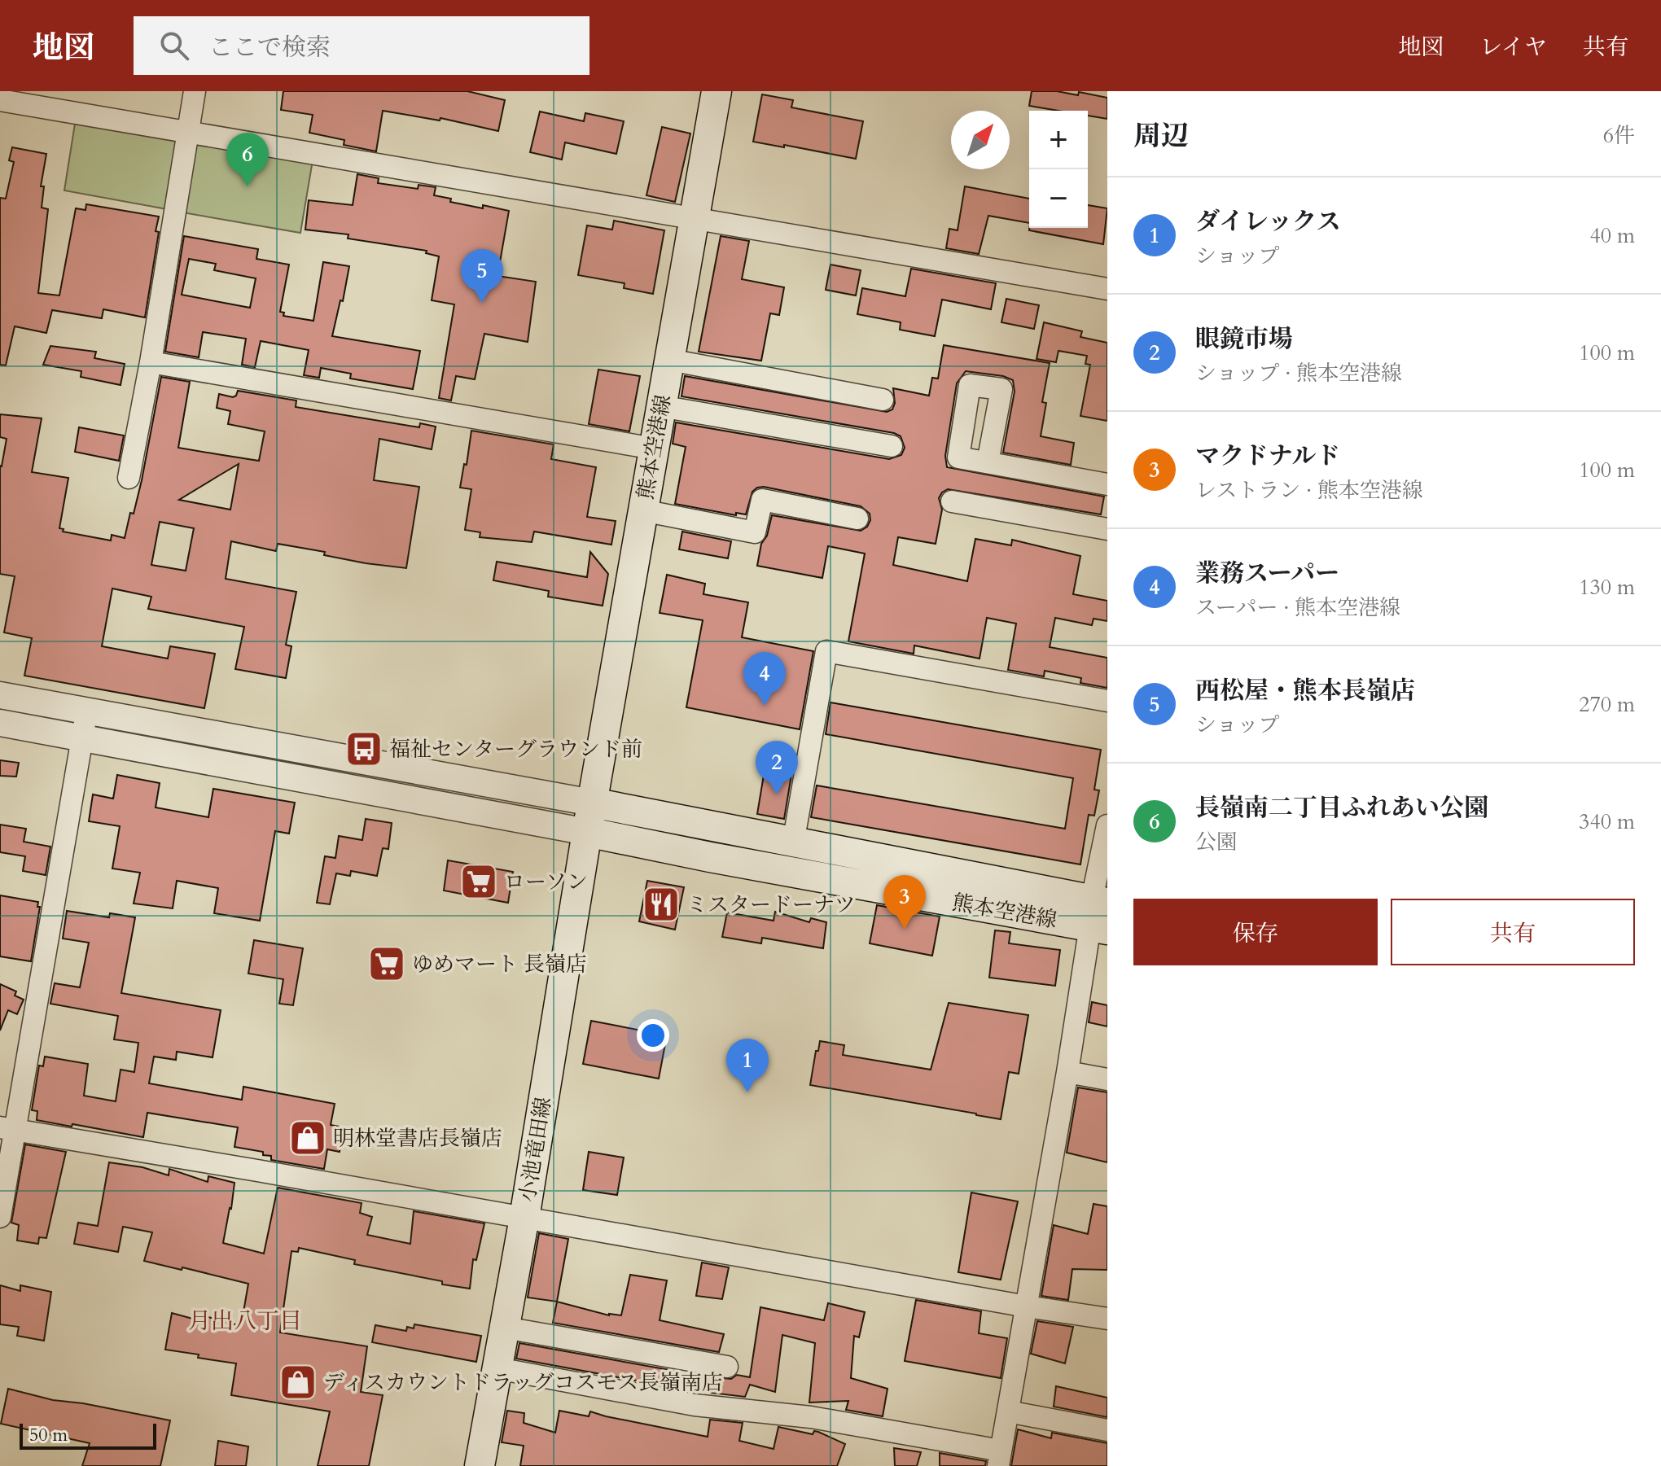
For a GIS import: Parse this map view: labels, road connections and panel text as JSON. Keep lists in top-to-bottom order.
{
  "streets": {
    "main road": ["熊本空港線", "小池竜田線"]
  },
  "crossings": [
    ["熊本空港線", "小池竜田線"]
  ],
  "districts": ["月出八丁目"],
  "places": {
    "bus stop": ["福祉センターグラウンド前"],
    "supermarket": ["ローソン", "ゆめマート 長嶺店"],
    "restaurant": ["ミスタードーナツ"],
    "shop": ["明林堂書店長嶺店", "ディスカウントドラッグコスモス長嶺南店"]
  },
  "scale_bar": "50 m",
  "north": "top right",
  "page": {
    "header": "地図",
    "search": "ここで検索",
    "nav": ["地図", "レイヤ", "共有"],
    "heading": ["周辺", "6件"],
    "map_buttons": ["+", "−"],
    "pins": [
      "6",
      "5",
      "4",
      "2",
      "3",
      "1"
    ],
    "list": [
      {
        "mark": "1",
        "name": "ダイレックス",
        "note": "ショップ",
        "value": "40 m"
      },
      {
        "mark": "2",
        "name": "眼鏡市場",
        "note": "ショップ · 熊本空港線",
        "value": "100 m"
      },
      {
        "mark": "3",
        "name": "マクドナルド",
        "note": "レストラン · 熊本空港線",
        "value": "100 m"
      },
      {
        "mark": "4",
        "name": "業務スーパー",
        "note": "スーパー · 熊本空港線",
        "value": "130 m"
      },
      {
        "mark": "5",
        "name": "西松屋・熊本長嶺店",
        "note": "ショップ",
        "value": "270 m"
      },
      {
        "mark": "6",
        "name": "長嶺南二丁目ふれあい公園",
        "note": "公園",
        "value": "340 m"
      }
    ],
    "buttons": ["保存", "共有"],
    "scale": "50 m"
  }
}
